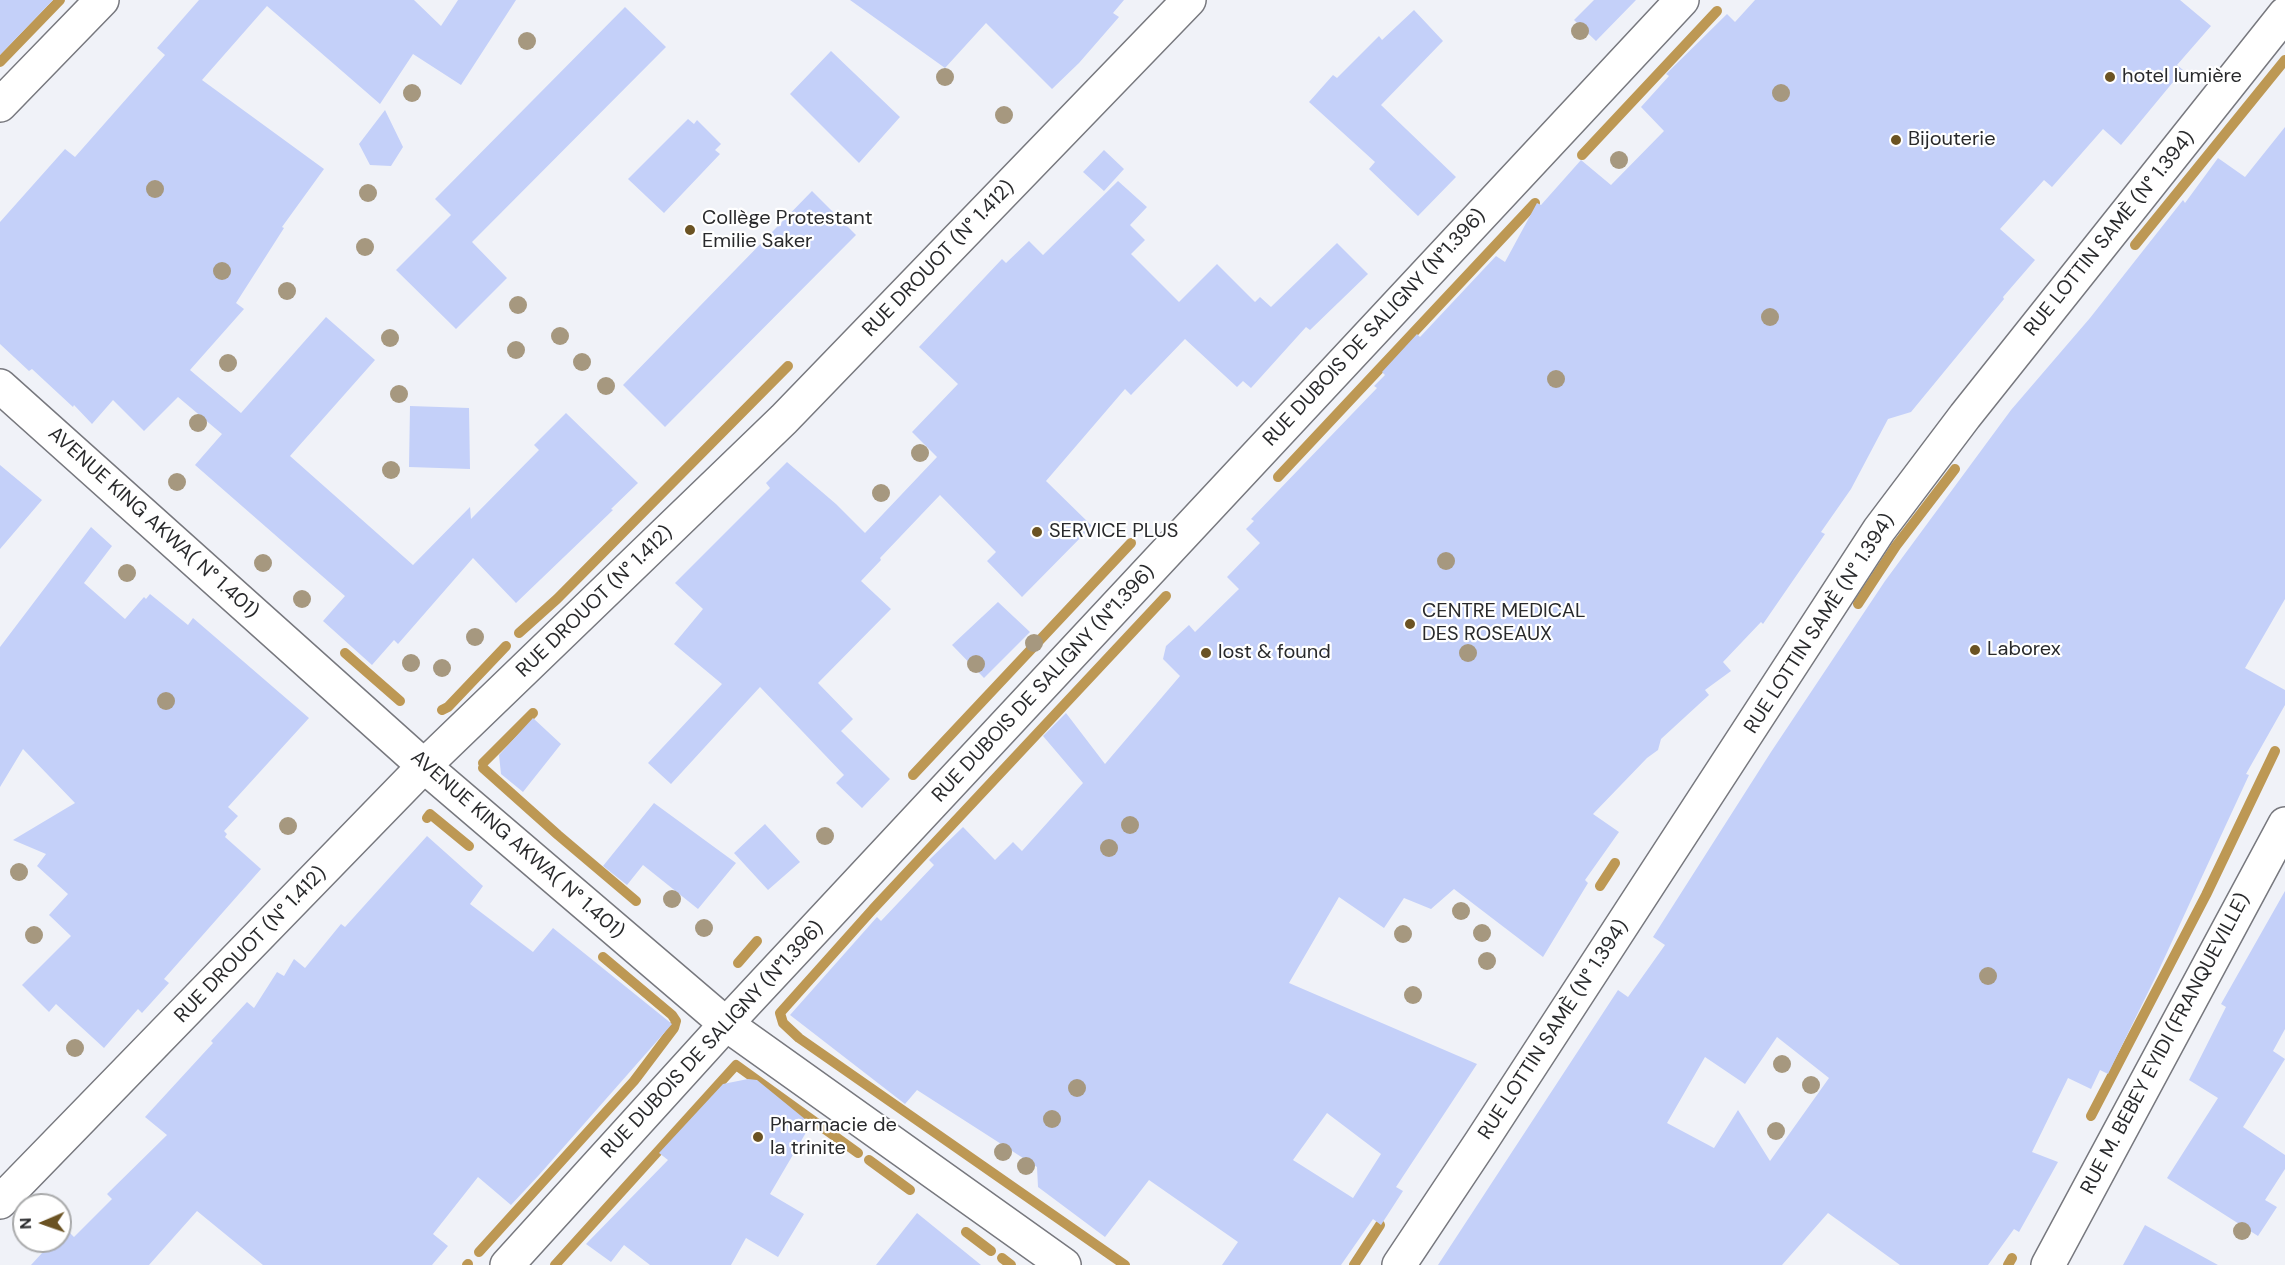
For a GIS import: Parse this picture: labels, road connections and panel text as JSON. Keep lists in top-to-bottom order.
{
  "streets": {
    "street": [
      "RUE LOTTIN SAMÈ (N° 1.394)",
      "RUE DROUOT (N° 1.412)",
      "RUE DUBOIS DE SALIGNY (N°1.396)",
      "AVENUE KING AKWA( N° 1.401)",
      "RUE M. BEBEY EYIDI (FRANQUEVILLE)"
    ]
  },
  "crossings": [
    ["RUE DROUOT (N° 1.412)", "AVENUE KING AKWA( N° 1.401)"],
    ["RUE DUBOIS DE SALIGNY (N°1.396)", "AVENUE KING AKWA( N° 1.401)"]
  ],
  "places": [
    "hotel lumière",
    "Bijouterie",
    "Collège Protestant Emilie Saker",
    "SERVICE PLUS",
    "CENTRE MEDICAL DES ROSEAUX",
    "Laborex",
    "lost & found",
    "Pharmacie de la trinite"
  ],
  "north": "left"
}
